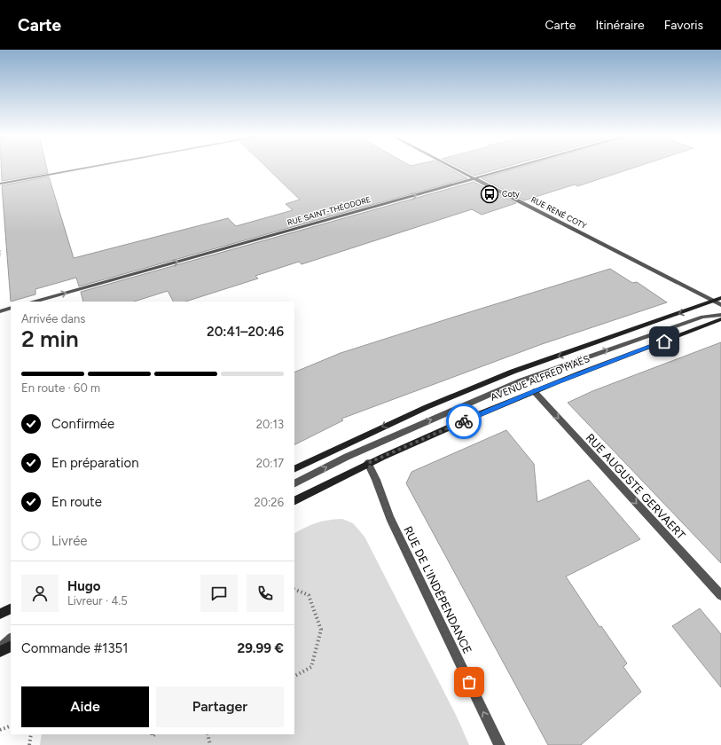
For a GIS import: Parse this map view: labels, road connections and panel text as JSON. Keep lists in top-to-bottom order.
{
  "streets": {
    "main road": ["AVENUE ALFRED MAËS"],
    "street": [
      "RUE SAINT-THÉODORE",
      "RUE RENÉ COTY",
      "RUE AUGUSTE GERVAERT",
      "RUE DE L'INDÉPENDANCE"
    ]
  },
  "crossings": [
    ["RUE SAINT-THÉODORE", "RUE RENÉ COTY"],
    ["RUE RENÉ COTY", "AVENUE ALFRED MAËS"],
    ["AVENUE ALFRED MAËS", "RUE AUGUSTE GERVAERT"],
    ["AVENUE ALFRED MAËS", "RUE DE L'INDÉPENDANCE"]
  ],
  "one_way": ["RUE SAINT-THÉODORE", "RUE AUGUSTE GERVAERT", "RUE DE L'INDÉPENDANCE"],
  "places": {
    "bus stop": ["Coty"]
  },
  "page": {
    "header": "Carte",
    "nav": ["Carte", "Itinéraire", "Favoris"],
    "heading": ["2 min", "Arrivée dans", "20:41–20:46"],
    "panel": [
      "Hugo",
      "Livreur · 4.5",
      "Commande #1351",
      "29.99 €"
    ],
    "bar": "En route · 60 m",
    "list": [
      ["Confirmée", "20:13"],
      ["En préparation", "20:17"],
      ["En route", "20:26"],
      "Livrée"
    ],
    "buttons": ["Aide", "Partager"]
  }
}
